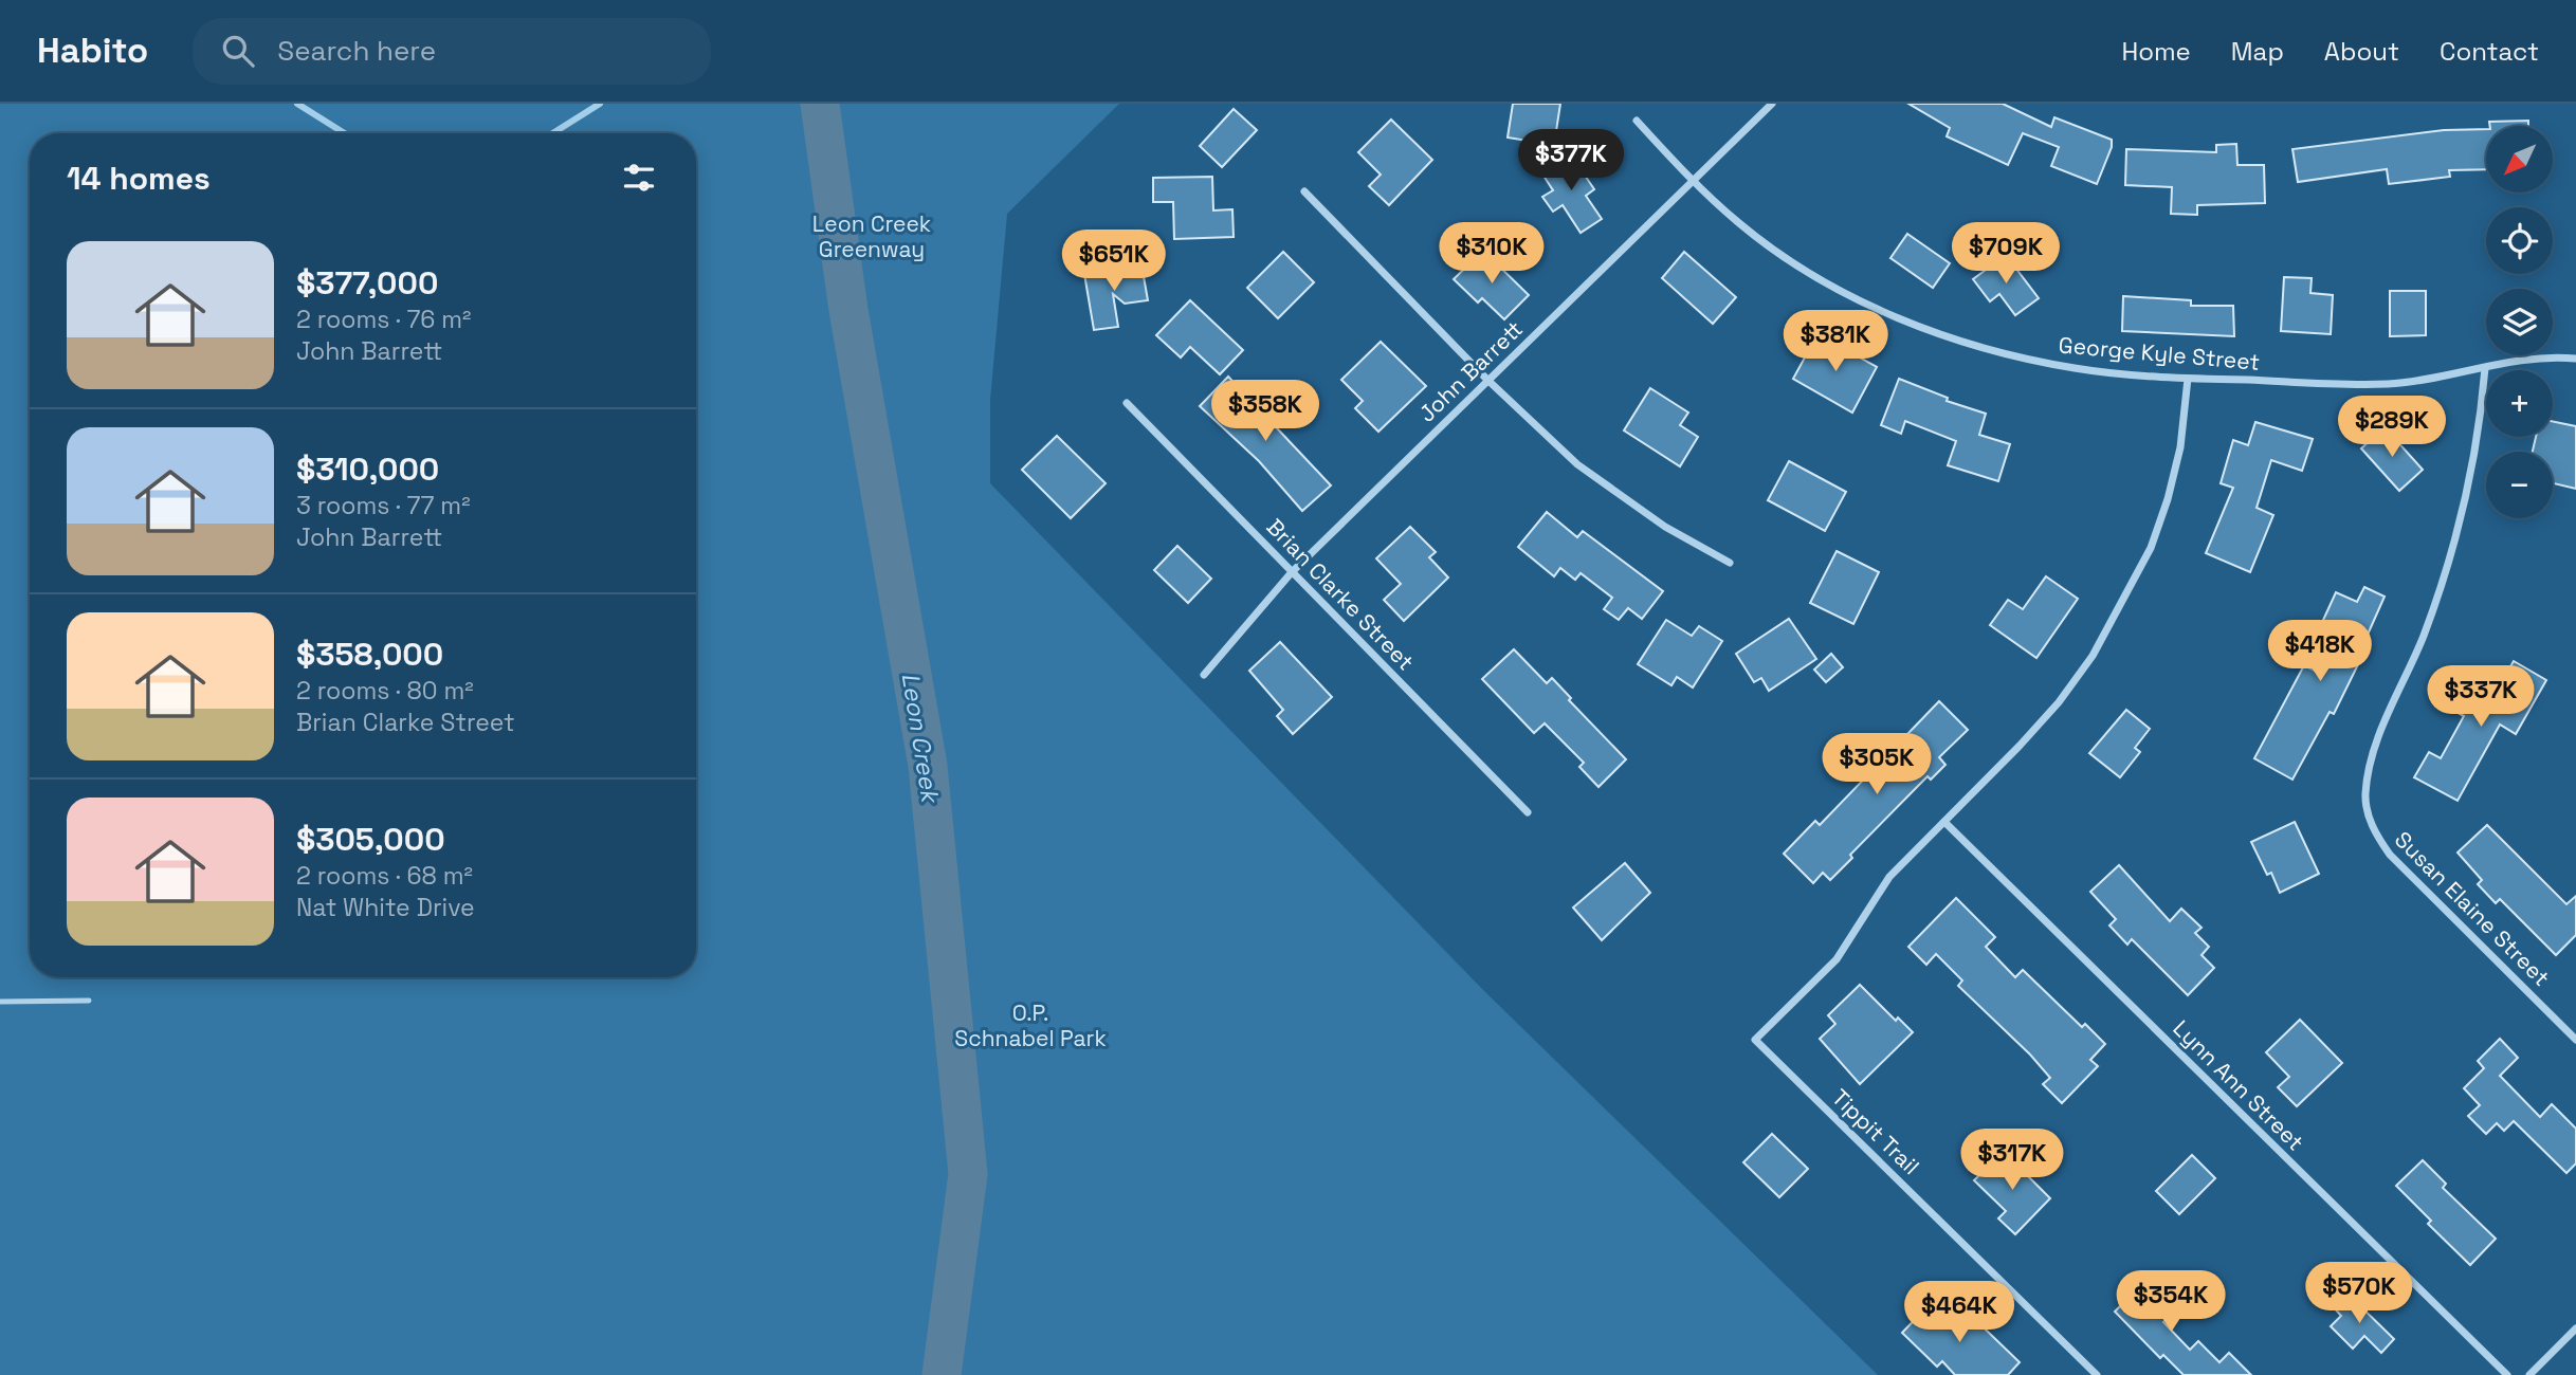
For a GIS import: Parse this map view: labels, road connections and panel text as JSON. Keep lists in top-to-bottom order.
{
  "streets": {
    "street": [
      "George Kyle Street",
      "John Barrett",
      "Brian Clarke Street",
      "Susan Elaine Street",
      "Lynn Ann Street",
      "Tippit Trail"
    ]
  },
  "crossings": [
    ["George Kyle Street", "John Barrett"],
    ["George Kyle Street", "Susan Elaine Street"],
    ["John Barrett", "Brian Clarke Street"],
    ["Lynn Ann Street", "Tippit Trail"]
  ],
  "water": ["Leon Creek"],
  "parks": ["Leon Creek Greenway", "O.P. Schnabel Park"],
  "north": "bottom left",
  "page": {
    "header": "Habito",
    "search": "Search here",
    "nav": [
      "Home",
      "Map",
      "About",
      "Contact"
    ],
    "map_buttons": ["+", "−"],
    "price": [
      "$377K",
      "$310K",
      "$709K",
      "$651K",
      "$381K",
      "$358K",
      "$289K",
      "$418K",
      "$337K",
      "$305K",
      "$317K",
      "$570K",
      "$354K",
      "$464K"
    ],
    "heading": "14 homes",
    "list": [
      {
        "name": "$377,000",
        "note": "2 rooms · 76 m² · John Barrett"
      },
      {
        "name": "$310,000",
        "note": "3 rooms · 77 m² · John Barrett"
      },
      {
        "name": "$358,000",
        "note": "2 rooms · 80 m² · Brian Clarke Street"
      },
      {
        "name": "$305,000",
        "note": "2 rooms · 68 m² · Nat White Drive"
      }
    ]
  }
}
